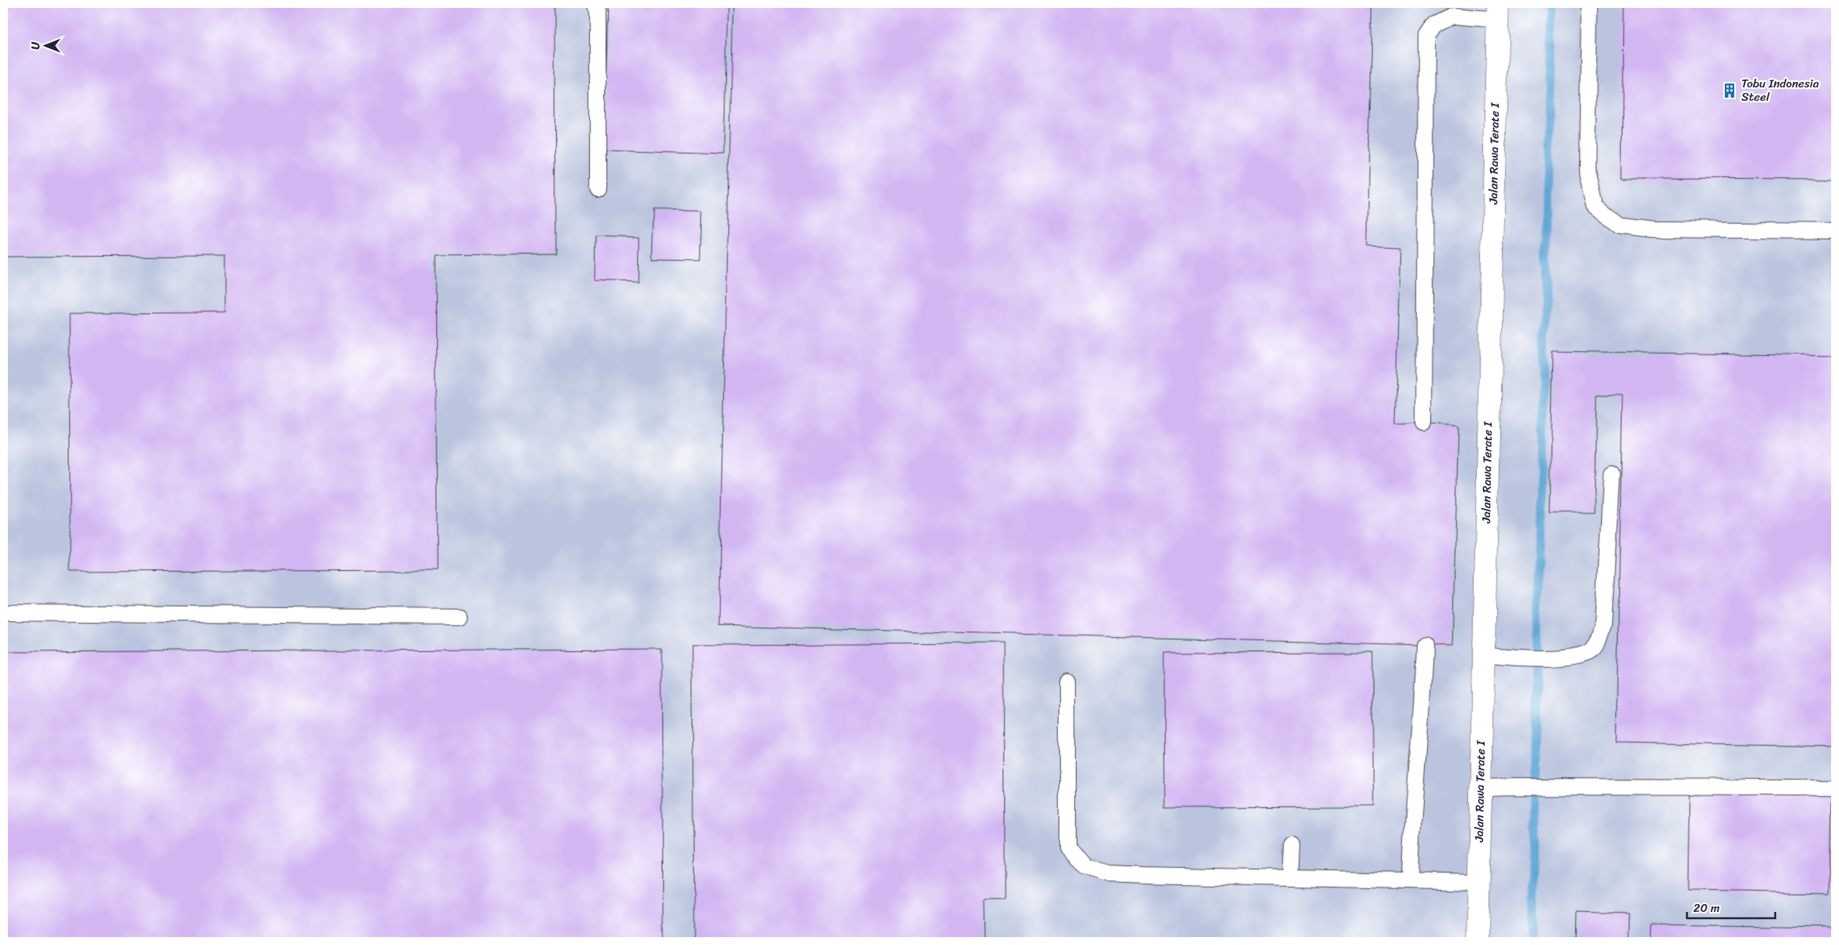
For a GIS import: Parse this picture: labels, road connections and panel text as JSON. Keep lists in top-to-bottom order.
{
  "streets": {
    "street": ["Jalan Rawa Terate I"]
  },
  "places": {
    "building": ["Tobu Indonesia Steel"]
  },
  "scale_bar": "20 m",
  "north": "left"
}
